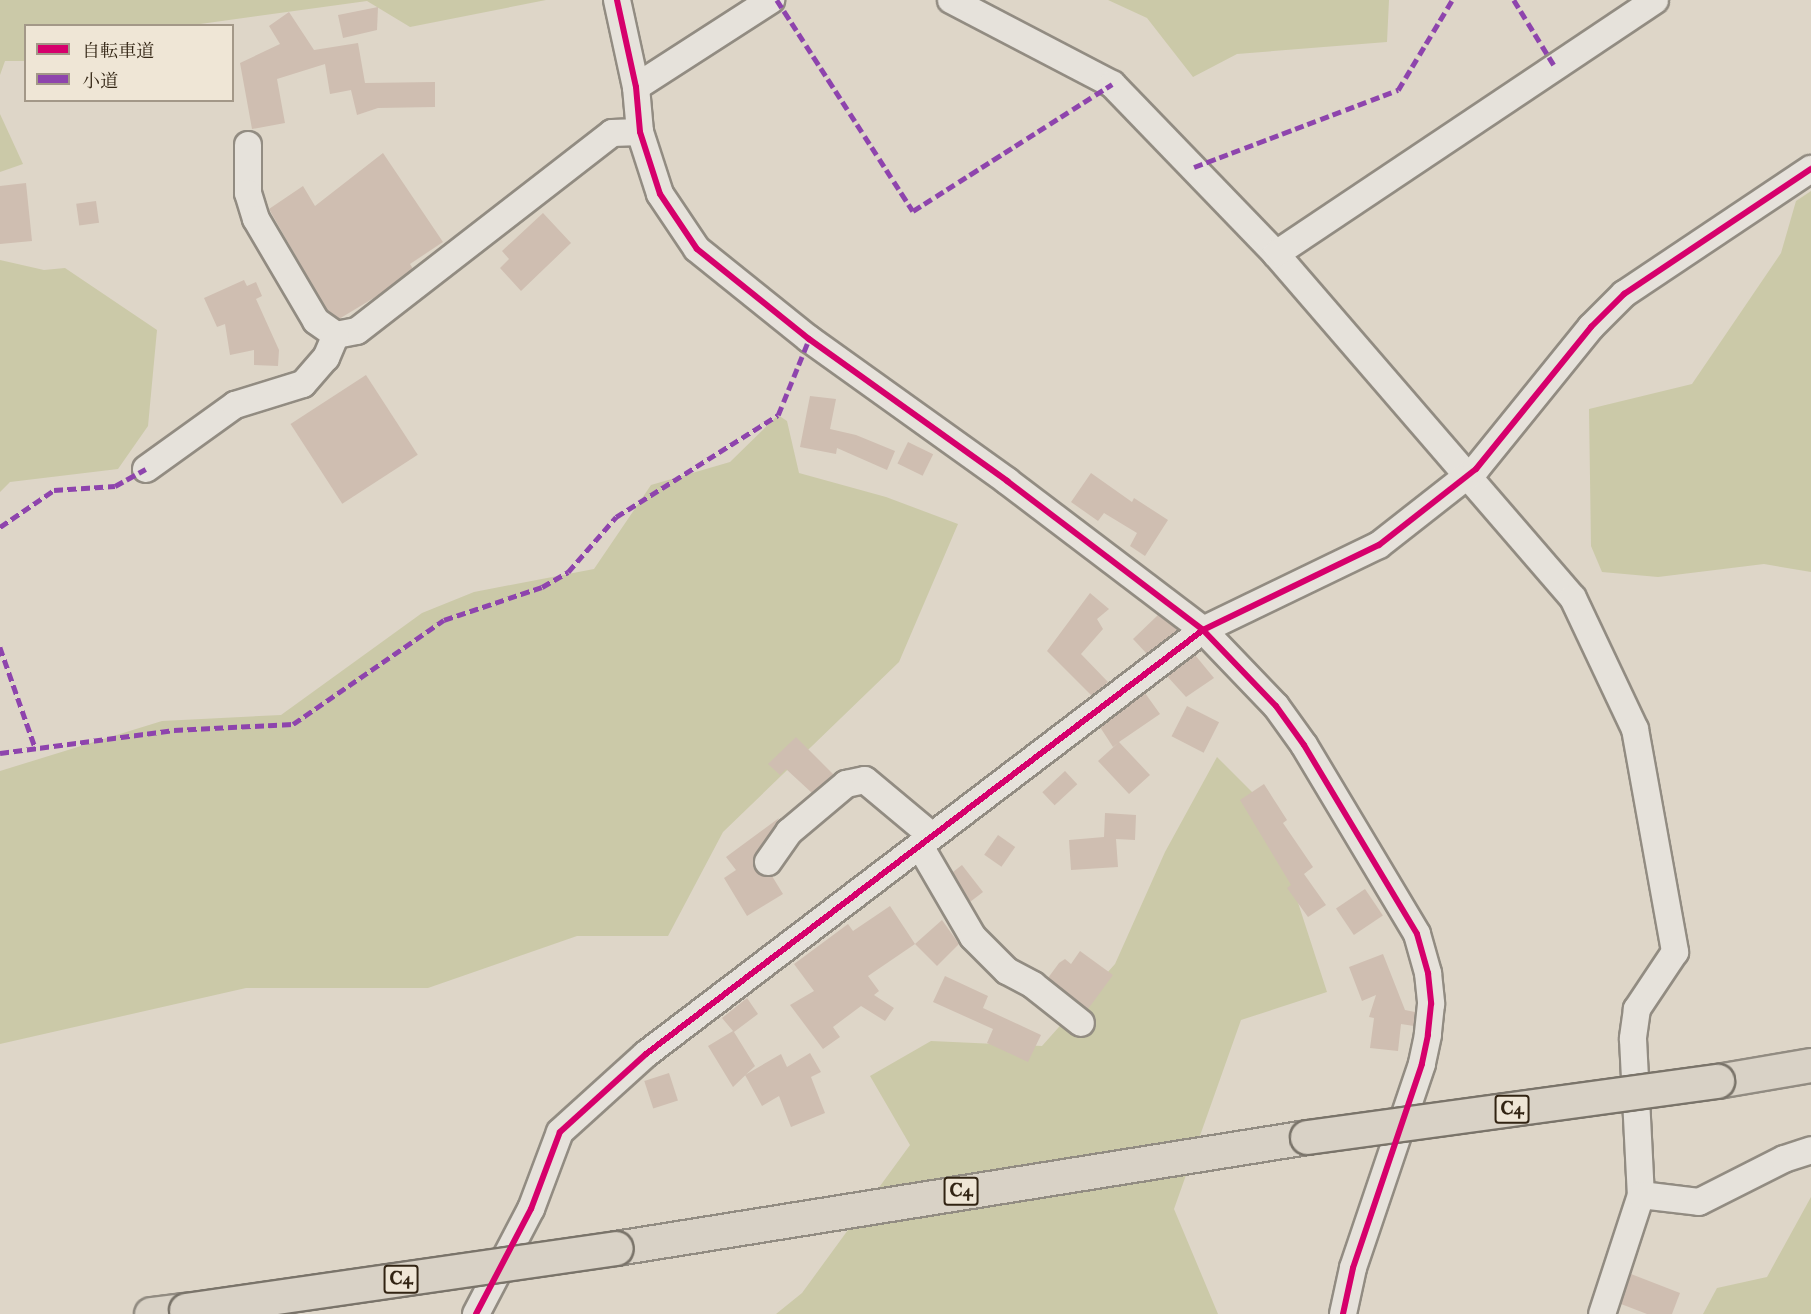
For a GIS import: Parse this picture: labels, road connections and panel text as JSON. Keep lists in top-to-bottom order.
{
  "streets": {
    "highway": ["C4"]
  },
  "legend": ["自転車道", "小道"]
}
